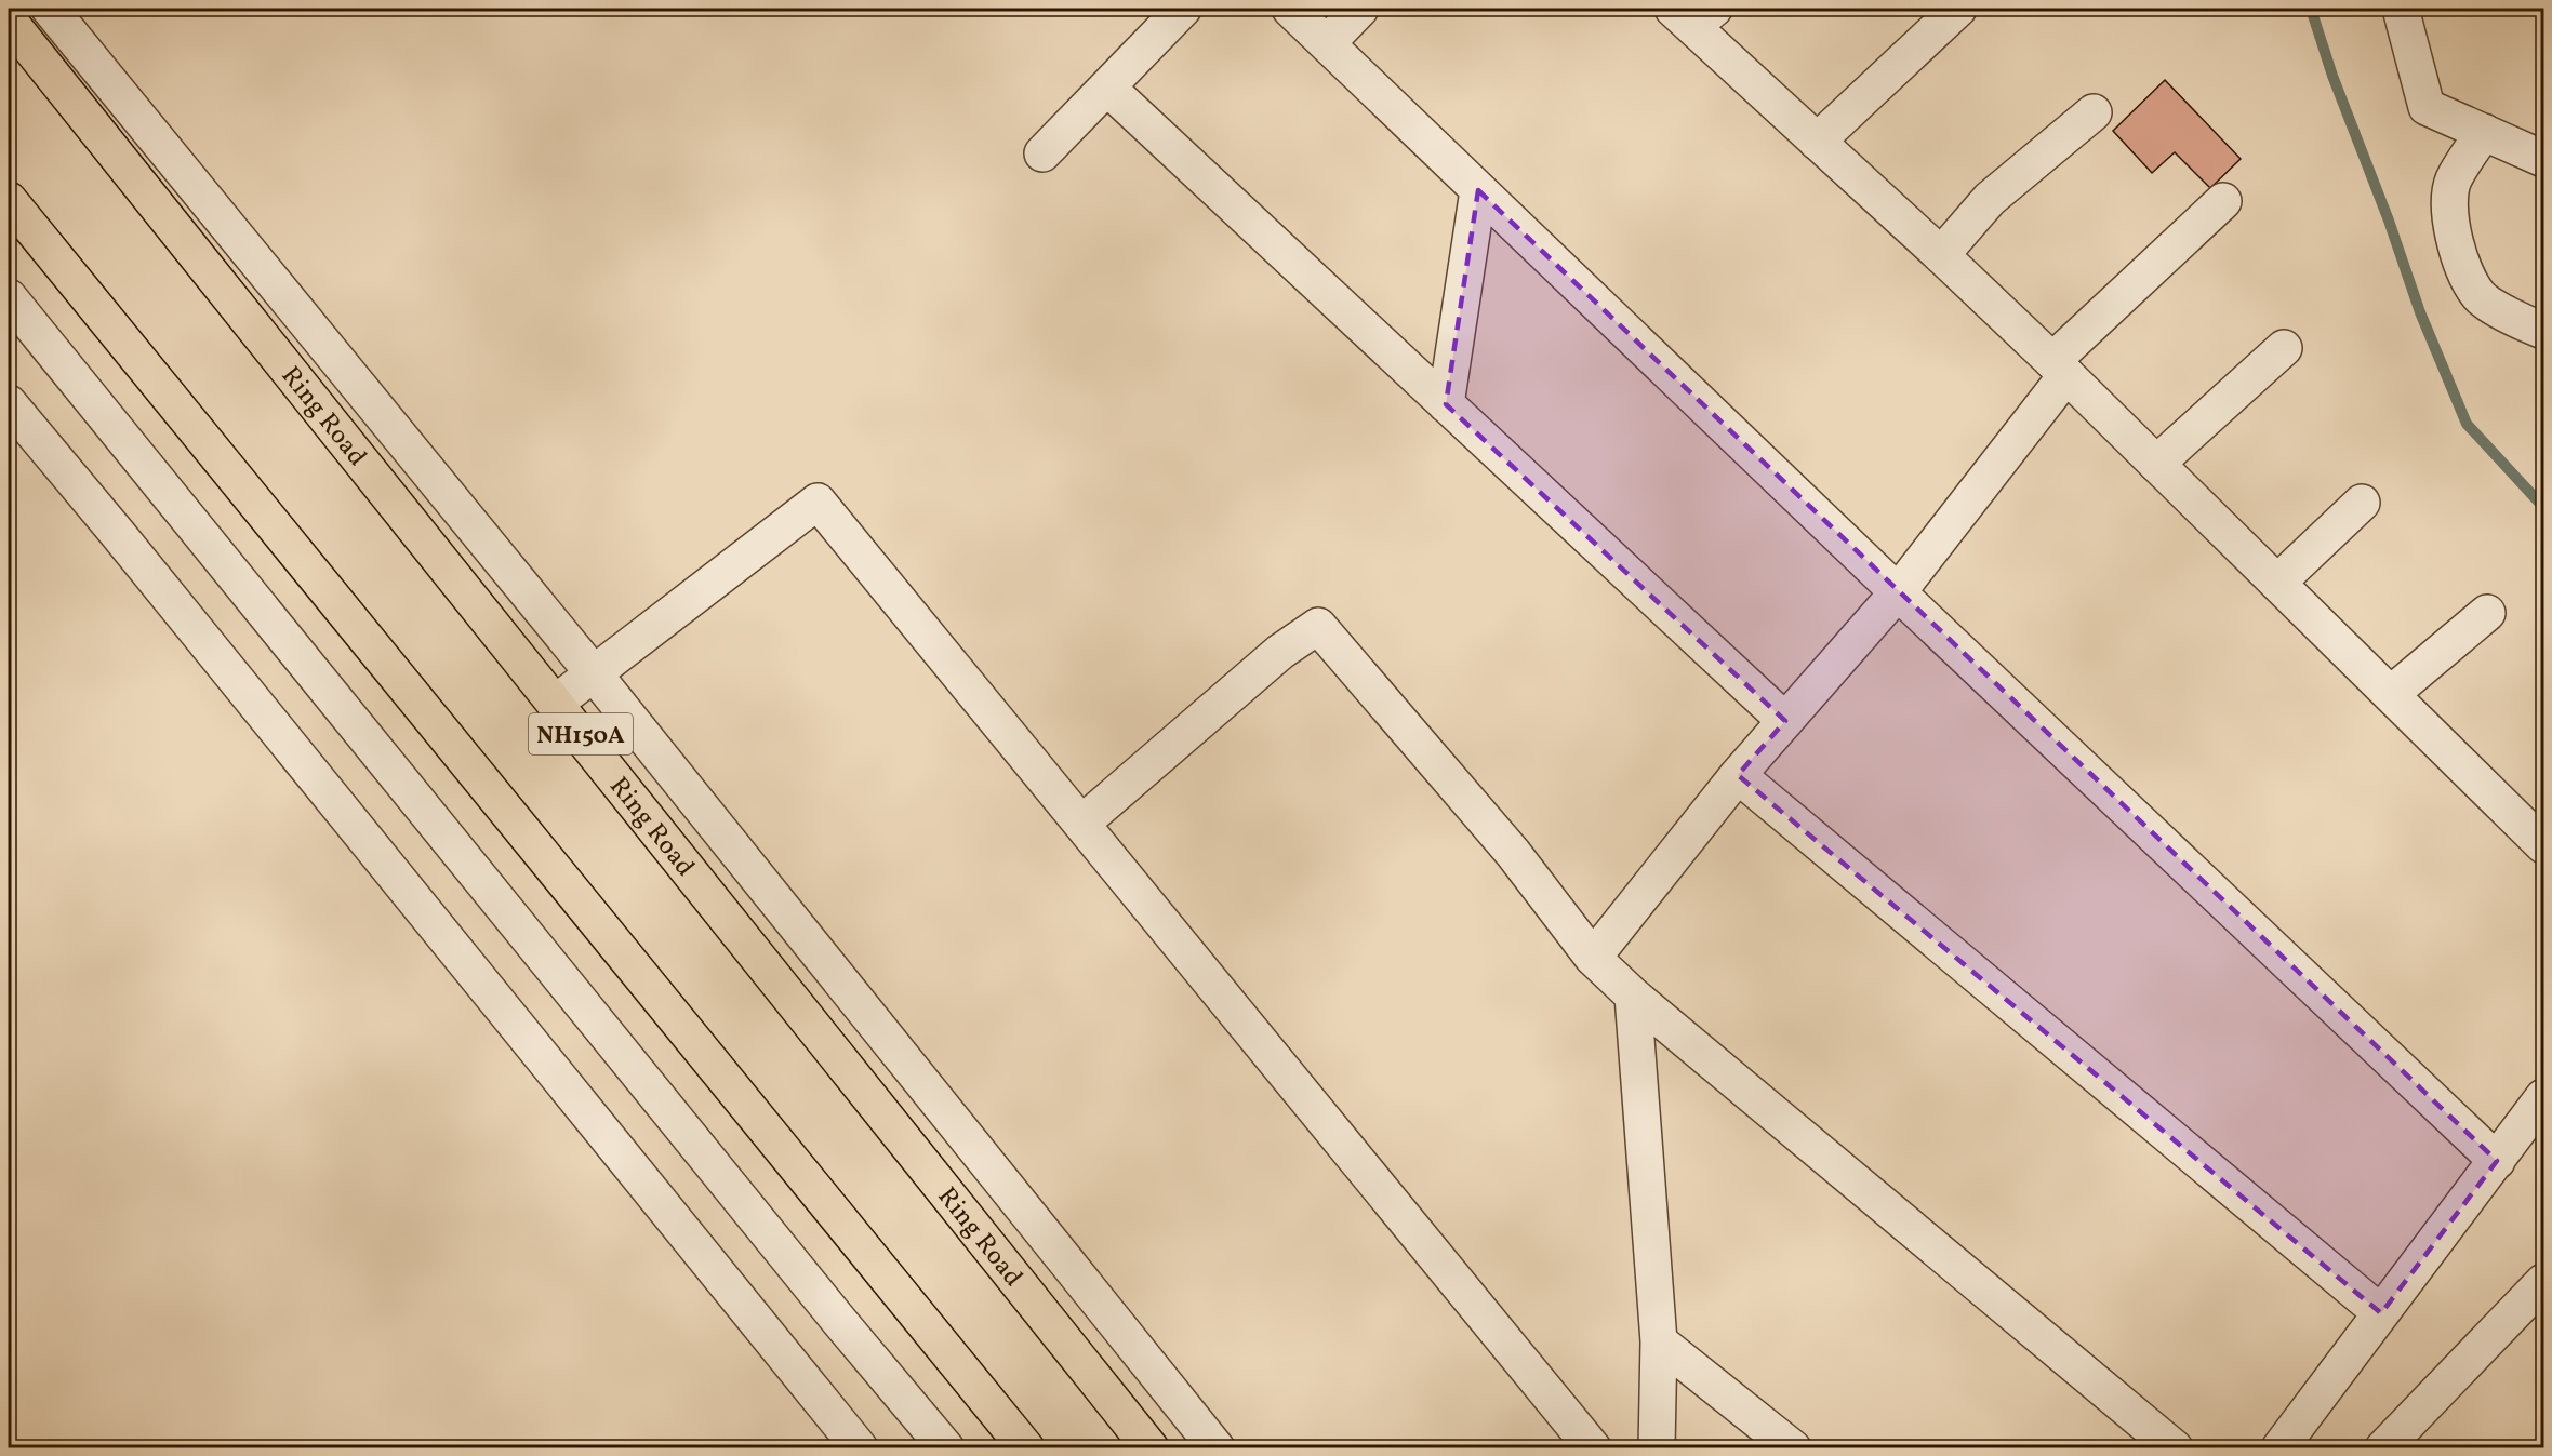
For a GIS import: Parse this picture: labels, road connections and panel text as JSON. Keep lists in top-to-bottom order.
{
  "streets": {
    "highway": ["Ring Road", "NH150A"]
  }
}
